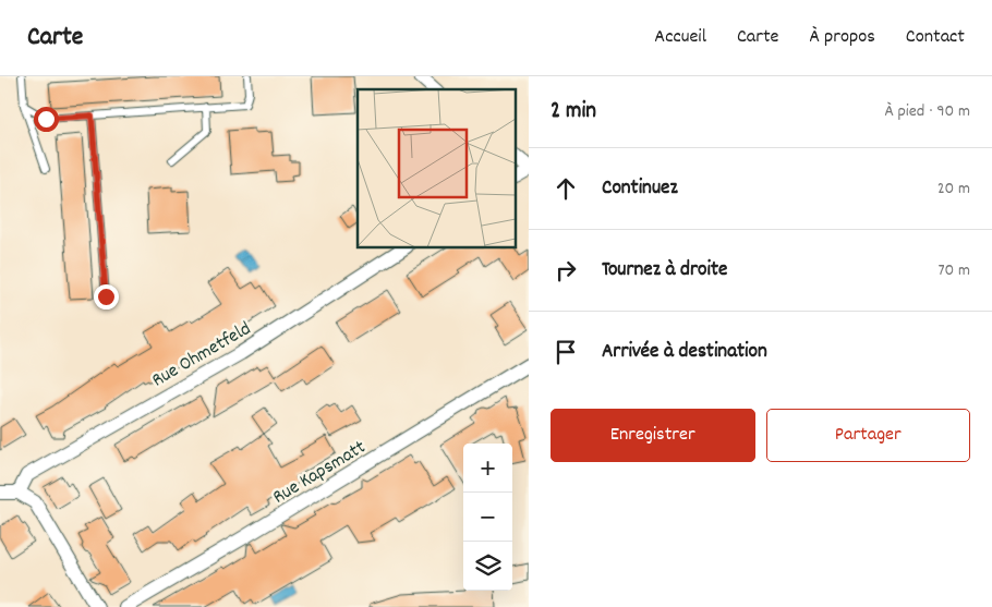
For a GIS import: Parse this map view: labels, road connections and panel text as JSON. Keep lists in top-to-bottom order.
{
  "streets": {
    "street": ["Rue Ohmetfeld", "Rue Kapsmatt"]
  },
  "page": {
    "header": "Carte",
    "nav": [
      "Accueil",
      "Carte",
      "À propos",
      "Contact"
    ],
    "heading": ["2 min", "À pied · 90 m"],
    "list": [
      ["Continuez", "20 m"],
      ["Tournez à droite", "70 m"],
      "Arrivée à destination"
    ],
    "buttons": ["Enregistrer", "Partager"],
    "map_buttons": ["+", "−"]
  }
}
